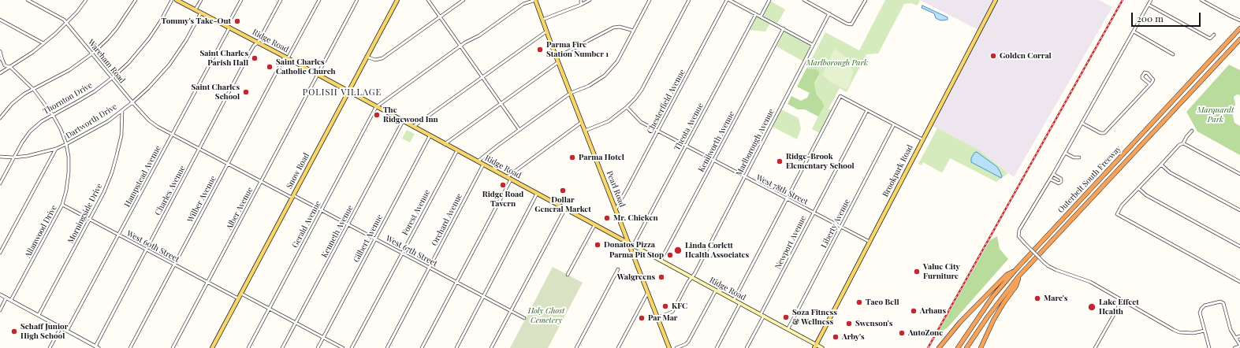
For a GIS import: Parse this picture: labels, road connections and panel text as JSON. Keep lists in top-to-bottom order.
{
  "streets": {
    "highway": ["Outerbelt South Freeway"],
    "main road": [
      "Ridge Road",
      "Snow Road",
      "Brookpark Road",
      "Pearl Road"
    ],
    "street": [
      "Wareham Road",
      "Thornton Drive",
      "Chesterfield Avenue",
      "Dartworth Drive",
      "Theota Avenue",
      "Kenilworth Avenue",
      "Marlborough Avenue",
      "Hampstead Avenue",
      "West 78th Street",
      "Charles Avenue",
      "Wilber Avenue",
      "Alber Avenue",
      "Forest Avenue",
      "Morningside Drive",
      "Orchard Avenue",
      "Liberty Avenue",
      "Gerald Avenue",
      "Allanwood Drive",
      "Kenneth Avenue",
      "Gilbert Avenue",
      "Newport Avenue",
      "West 60th Street",
      "West 67th Street"
    ]
  },
  "crossings": [
    ["Ridge Road", "Dartworth Drive"],
    ["Ridge Road", "Theota Avenue"],
    ["Ridge Road", "Kenilworth Avenue"],
    ["Ridge Road", "Marlborough Avenue"],
    ["Ridge Road", "Snow Road"],
    ["Ridge Road", "Brookpark Road"],
    ["Ridge Road", "Hampstead Avenue"],
    ["Ridge Road", "Pearl Road"],
    ["Ridge Road", "Charles Avenue"],
    ["Ridge Road", "Wilber Avenue"],
    ["Ridge Road", "Alber Avenue"],
    ["Ridge Road", "Forest Avenue"],
    ["Ridge Road", "Orchard Avenue"],
    ["Ridge Road", "Liberty Avenue"],
    ["Ridge Road", "Gerald Avenue"],
    ["Ridge Road", "Kenneth Avenue"],
    ["Ridge Road", "Gilbert Avenue"],
    ["Ridge Road", "Newport Avenue"],
    ["Wareham Road", "Thornton Drive"],
    ["Wareham Road", "Dartworth Drive"],
    ["Wareham Road", "Hampstead Avenue"],
    ["Wareham Road", "West 67th Street"],
    ["Thornton Drive", "Dartworth Drive"],
    ["Thornton Drive", "Allanwood Drive"],
    ["Chesterfield Avenue", "Pearl Road"],
    ["Chesterfield Avenue", "West 78th Street"],
    ["Dartworth Drive", "Morningside Drive"],
    ["Dartworth Drive", "Allanwood Drive"],
    ["Theota Avenue", "Pearl Road"],
    ["Theota Avenue", "West 78th Street"],
    ["Kenilworth Avenue", "West 78th Street"],
    ["Marlborough Avenue", "Pearl Road"],
    ["Marlborough Avenue", "West 78th Street"],
    ["Snow Road", "West 60th Street"],
    ["Snow Road", "West 67th Street"],
    ["Brookpark Road", "West 78th Street"],
    ["Hampstead Avenue", "West 60th Street"],
    ["Hampstead Avenue", "West 67th Street"],
    ["West 78th Street", "Liberty Avenue"],
    ["West 78th Street", "Newport Avenue"],
    ["Charles Avenue", "West 60th Street"],
    ["Charles Avenue", "West 67th Street"],
    ["Wilber Avenue", "West 60th Street"],
    ["Wilber Avenue", "West 67th Street"],
    ["Alber Avenue", "West 60th Street"],
    ["Alber Avenue", "West 67th Street"],
    ["Forest Avenue", "West 67th Street"],
    ["Morningside Drive", "West 60th Street"],
    ["Orchard Avenue", "West 67th Street"],
    ["Gerald Avenue", "West 67th Street"],
    ["Allanwood Drive", "West 60th Street"],
    ["Kenneth Avenue", "West 67th Street"],
    ["Gilbert Avenue", "West 67th Street"]
  ],
  "districts": ["POLISH VILLAGE"],
  "parks": ["Marlborough Park", "Marquardt Park", "Holy Ghost Cemetery"],
  "places": [
    "Tommy's Take-Out",
    "Parma Fire Station Number 1",
    "Golden Corral",
    "Saint Charles Parish Hall",
    "Saint Charles Catholic Church",
    "Saint Charles School",
    "The Ridgewood Inn",
    "Parma Hotel",
    "Ridge-Brook Elementary School",
    "Ridge Road Tavern",
    "Dollar General Market",
    "Mr. Chicken",
    "Donatos Pizza",
    "Linda Corlett Health Associates",
    "Parma Pit Stop",
    "Value City Furniture",
    "Walgreens",
    "Marc's",
    "Taco Bell",
    "KFC",
    "Lake Effect Health",
    "Arhaus",
    "Soza Fitness & Wellness",
    "Par Mar",
    "Swenson's",
    "Schaff Junior High School",
    "AutoZone",
    "Arby's"
  ],
  "scale_bar": "200 m"
}
